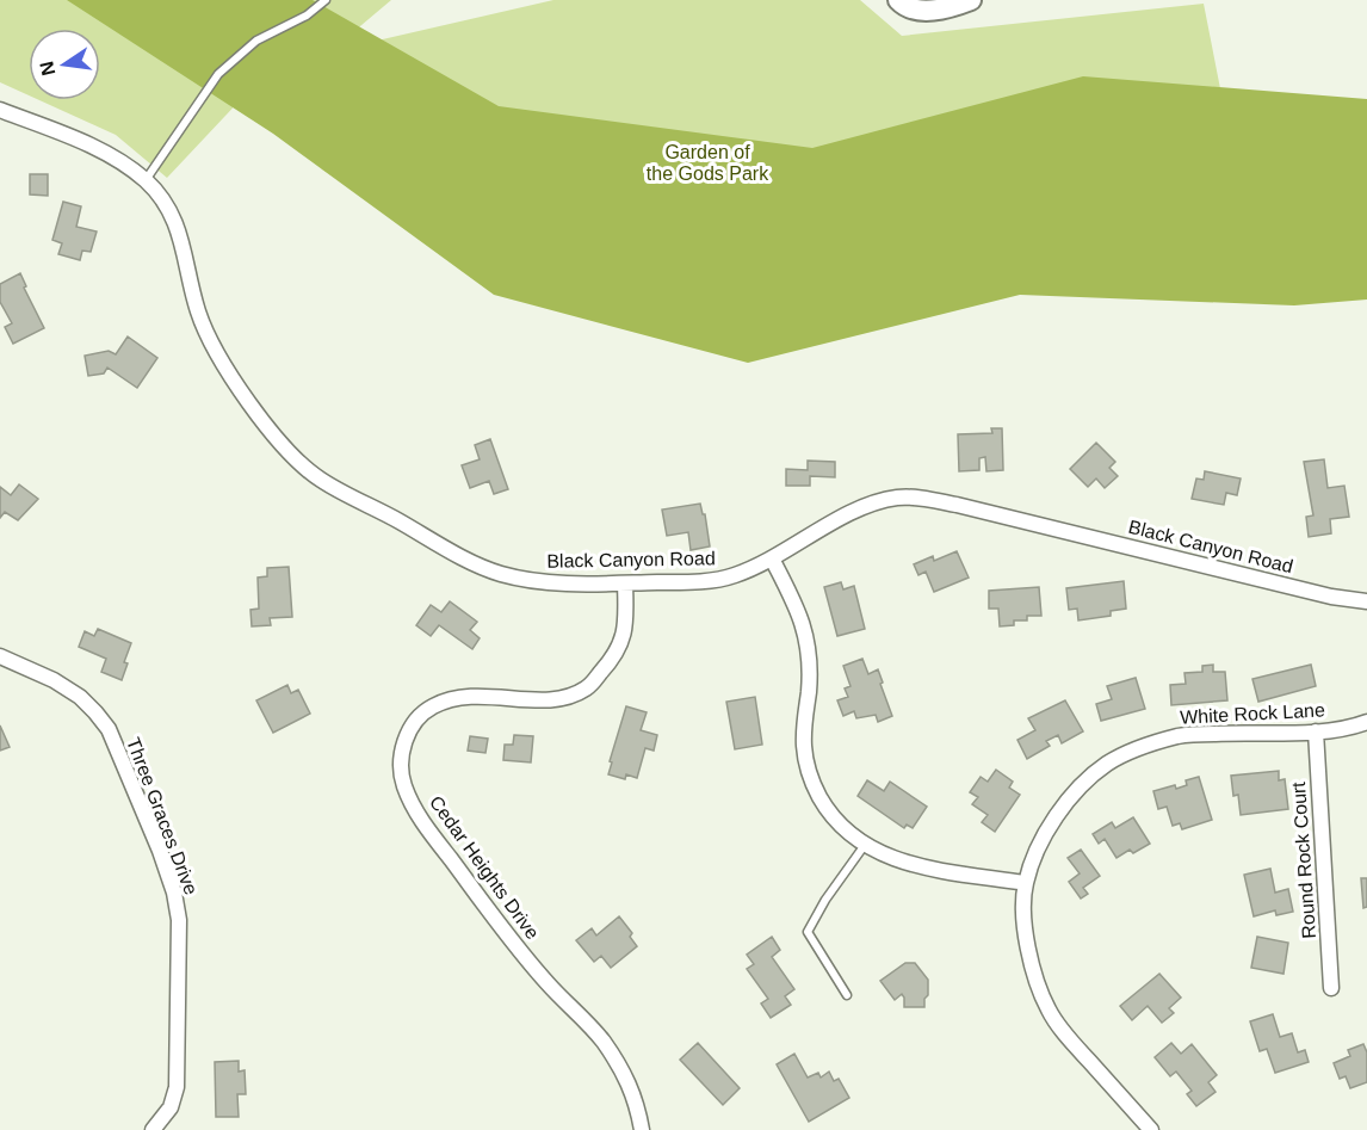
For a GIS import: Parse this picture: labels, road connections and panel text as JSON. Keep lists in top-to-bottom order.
{
  "streets": {
    "street": [
      "Black Canyon Road",
      "White Rock Lane",
      "Three Graces Drive",
      "Round Rock Court",
      "Cedar Heights Drive"
    ]
  },
  "crossings": [
    ["Black Canyon Road", "Cedar Heights Drive"],
    ["White Rock Lane", "Round Rock Court"]
  ],
  "parks": ["Garden of the Gods Park"],
  "north": "left"
}
